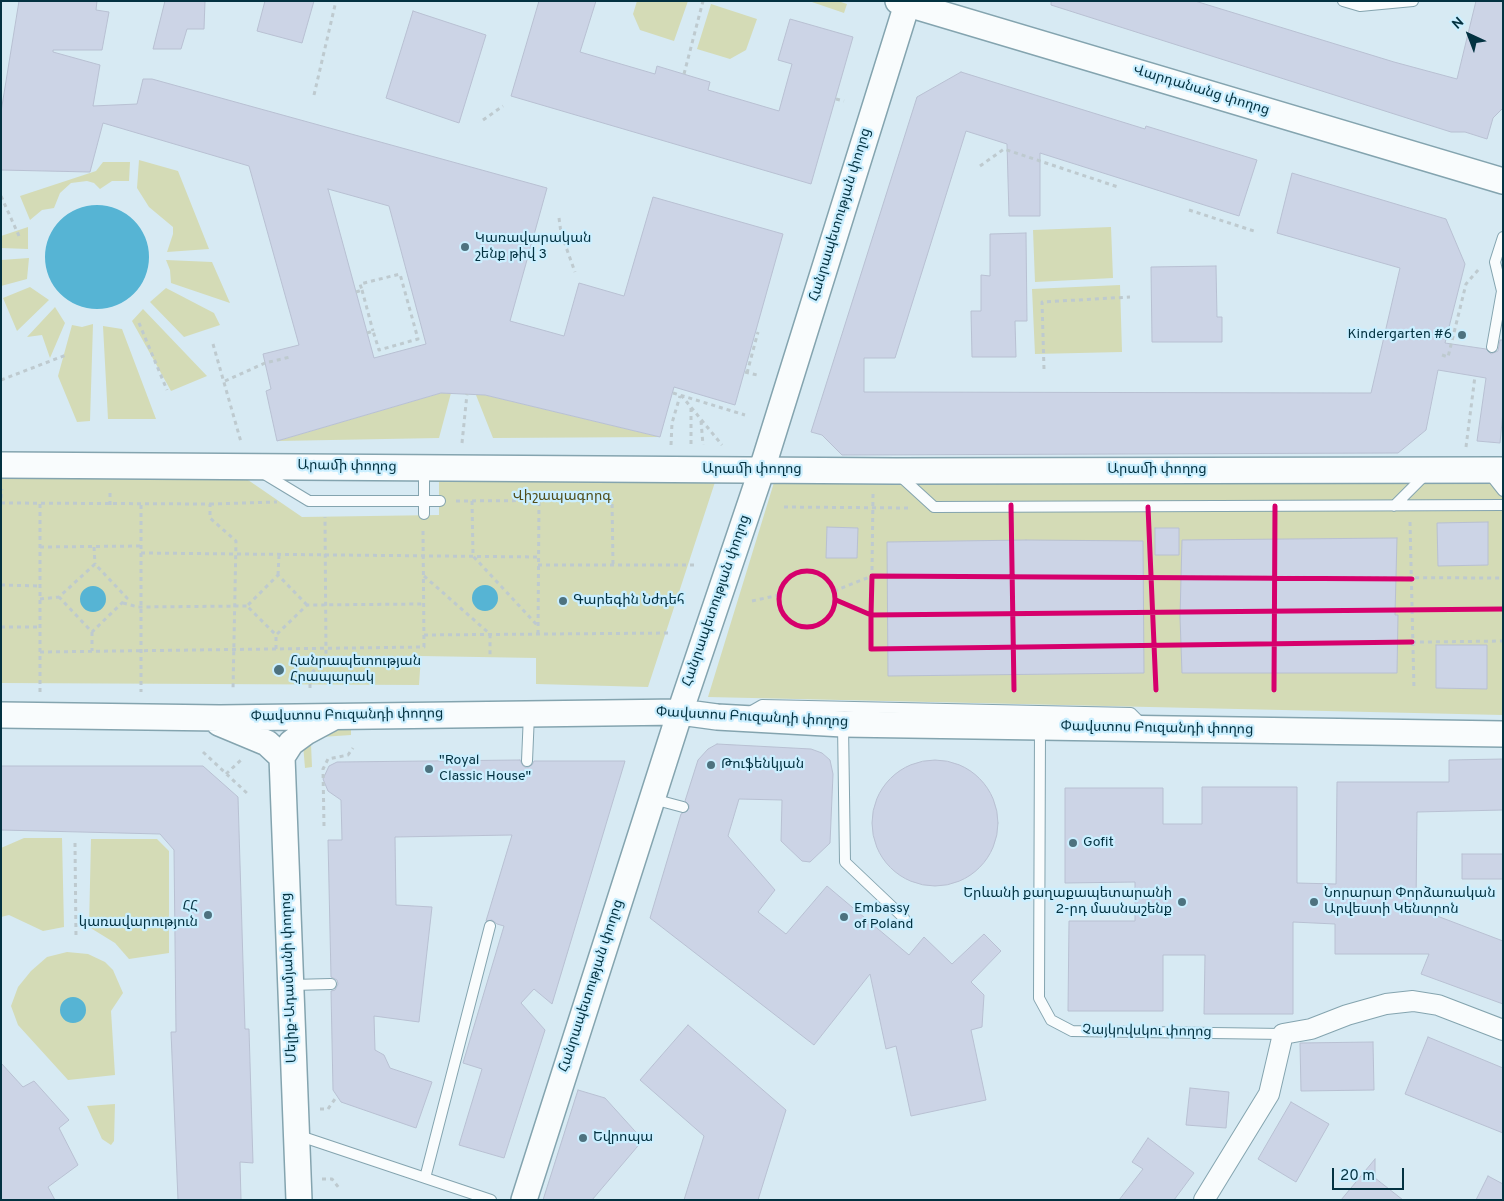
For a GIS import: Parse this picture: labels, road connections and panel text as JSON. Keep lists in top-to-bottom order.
{
  "streets": {
    "street": [
      "Վարդանանց փողոց",
      "Հանրապետության փողոց",
      "Արամի փողոց",
      "Փավստոս Բուզանդի փողոց",
      "Մելիք-Ադամյանի փողոց",
      "Չայկովսկու փողոց"
    ]
  },
  "crossings": [
    ["Վարդանանց փողոց", "Հանրապետության փողոց"],
    ["Հանրապետության փողոց", "Արամի փողոց"],
    ["Հանրապետության փողոց", "Փավստոս Բուզանդի փողոց"],
    ["Փավստոս Բուզանդի փողոց", "Չայկովսկու փողոց"]
  ],
  "parks": ["Վիշապագորգ"],
  "places": [
    "Կառավարական շենք թիվ 3",
    "Kindergarten #6",
    "Գարեգին Նժդեհ",
    "Հանրապետության Հրապարակ",
    "Թուֆենկյան",
    "\"Royal Classic House\"",
    "Gofit",
    "Երևանի քաղաքապետարանի 2-րդ մասնաշենք",
    "Նորարար Փորձառական Արվեստի Կենտրոն",
    "ՀՀ կառավարություն",
    "Embassy of Poland",
    "Եվրոպա"
  ],
  "scale_bar": "20 m",
  "north": "top left"
}
